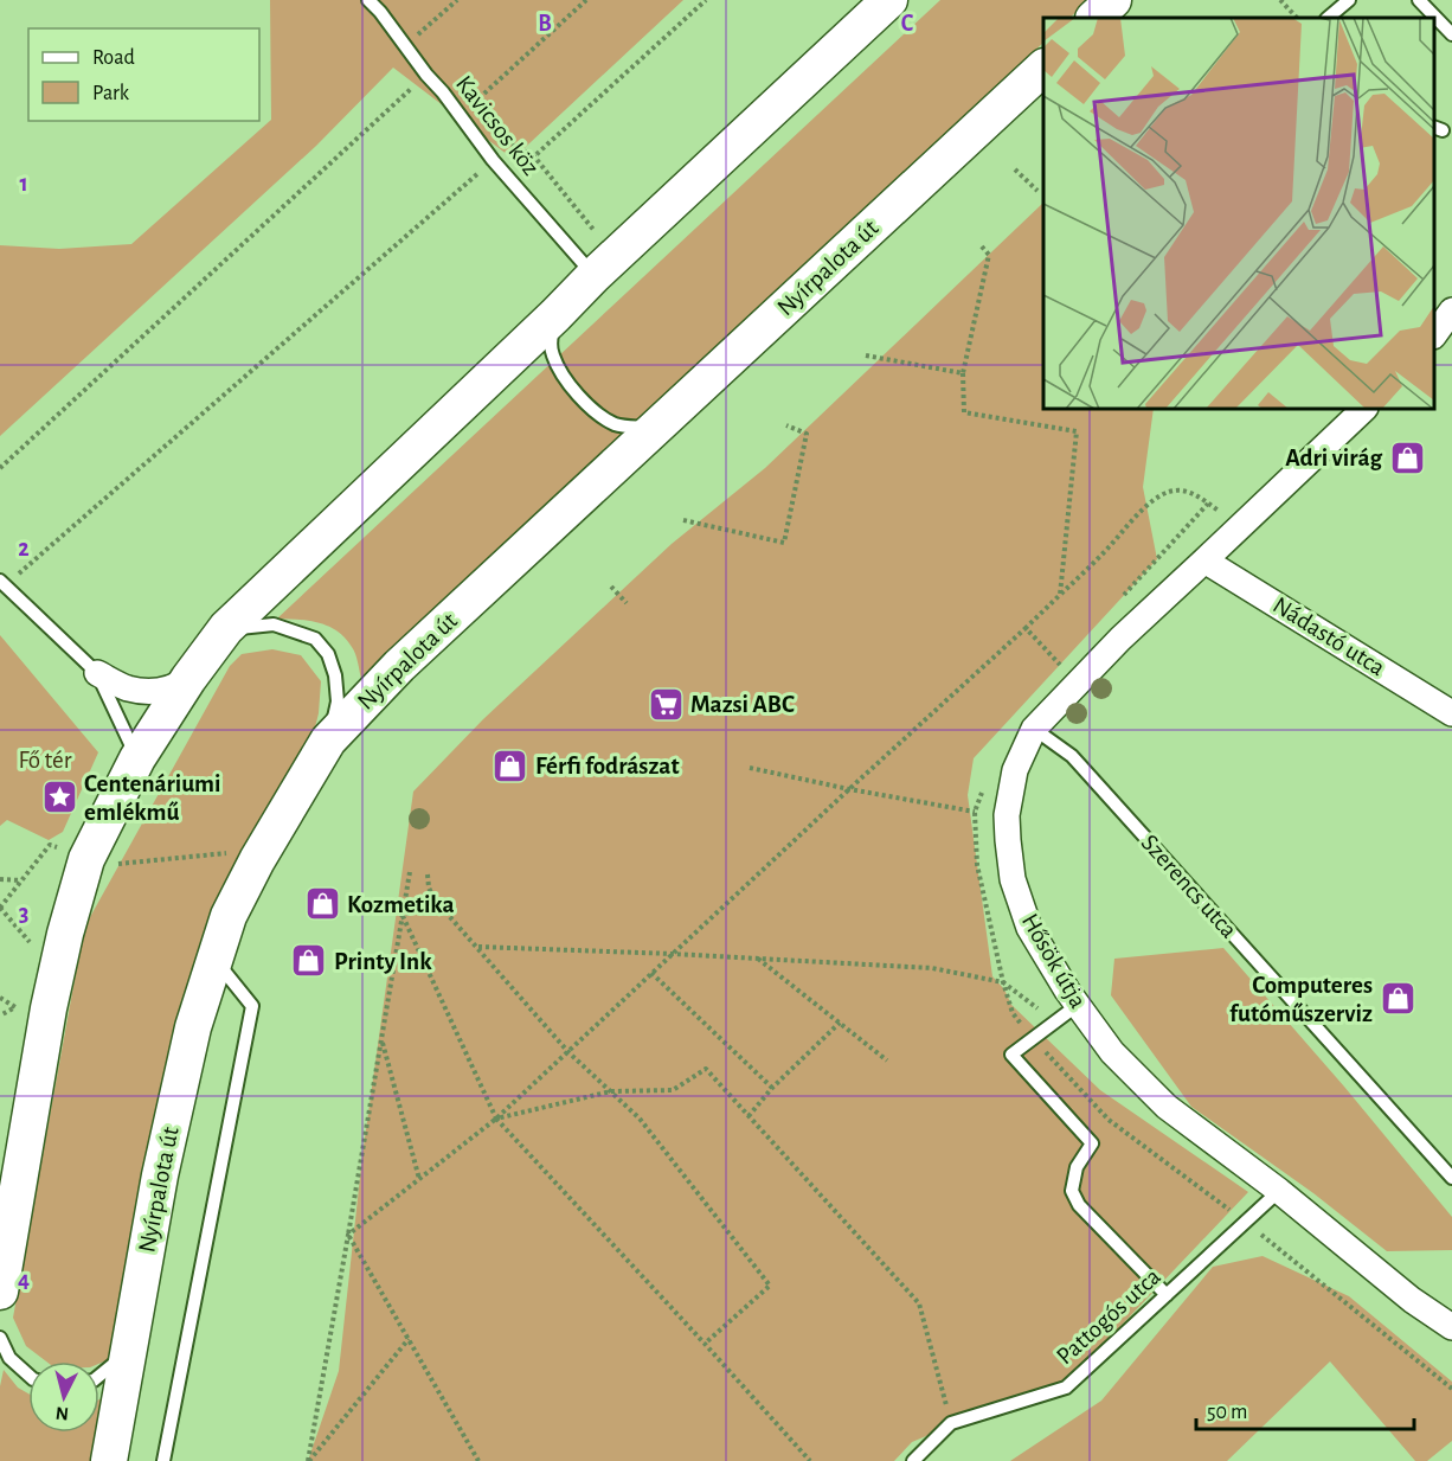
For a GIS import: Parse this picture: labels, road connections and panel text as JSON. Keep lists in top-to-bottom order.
{
  "streets": {
    "main road": ["Nyírpalota út"],
    "street": ["Nádastó utca", "Hősök útja"],
    "lane": ["Kavicsos köz", "Szerencs utca", "Pattogós utca"]
  },
  "crossings": [
    ["Nádastó utca", "Hősök útja"],
    ["Szerencs utca", "Hősök útja"],
    ["Hősök útja", "Pattogós utca"]
  ],
  "parks": ["Fő tér"],
  "places": {
    "shop": [
      "Adri virág",
      "Férfi fodrászat",
      "Kozmetika",
      "Printy Ink",
      "Computeres futóműszerviz"
    ],
    "supermarket": ["Mazsi ABC"],
    "place": ["Centenáriumi emlékmű"]
  },
  "legend": ["Road", "Park"],
  "scale_bar": "50 m",
  "north": "bottom",
  "grid": {
    "columns": ["B", "C"],
    "rows": [
      "1",
      "2",
      "3",
      "4"
    ]
  }
}
